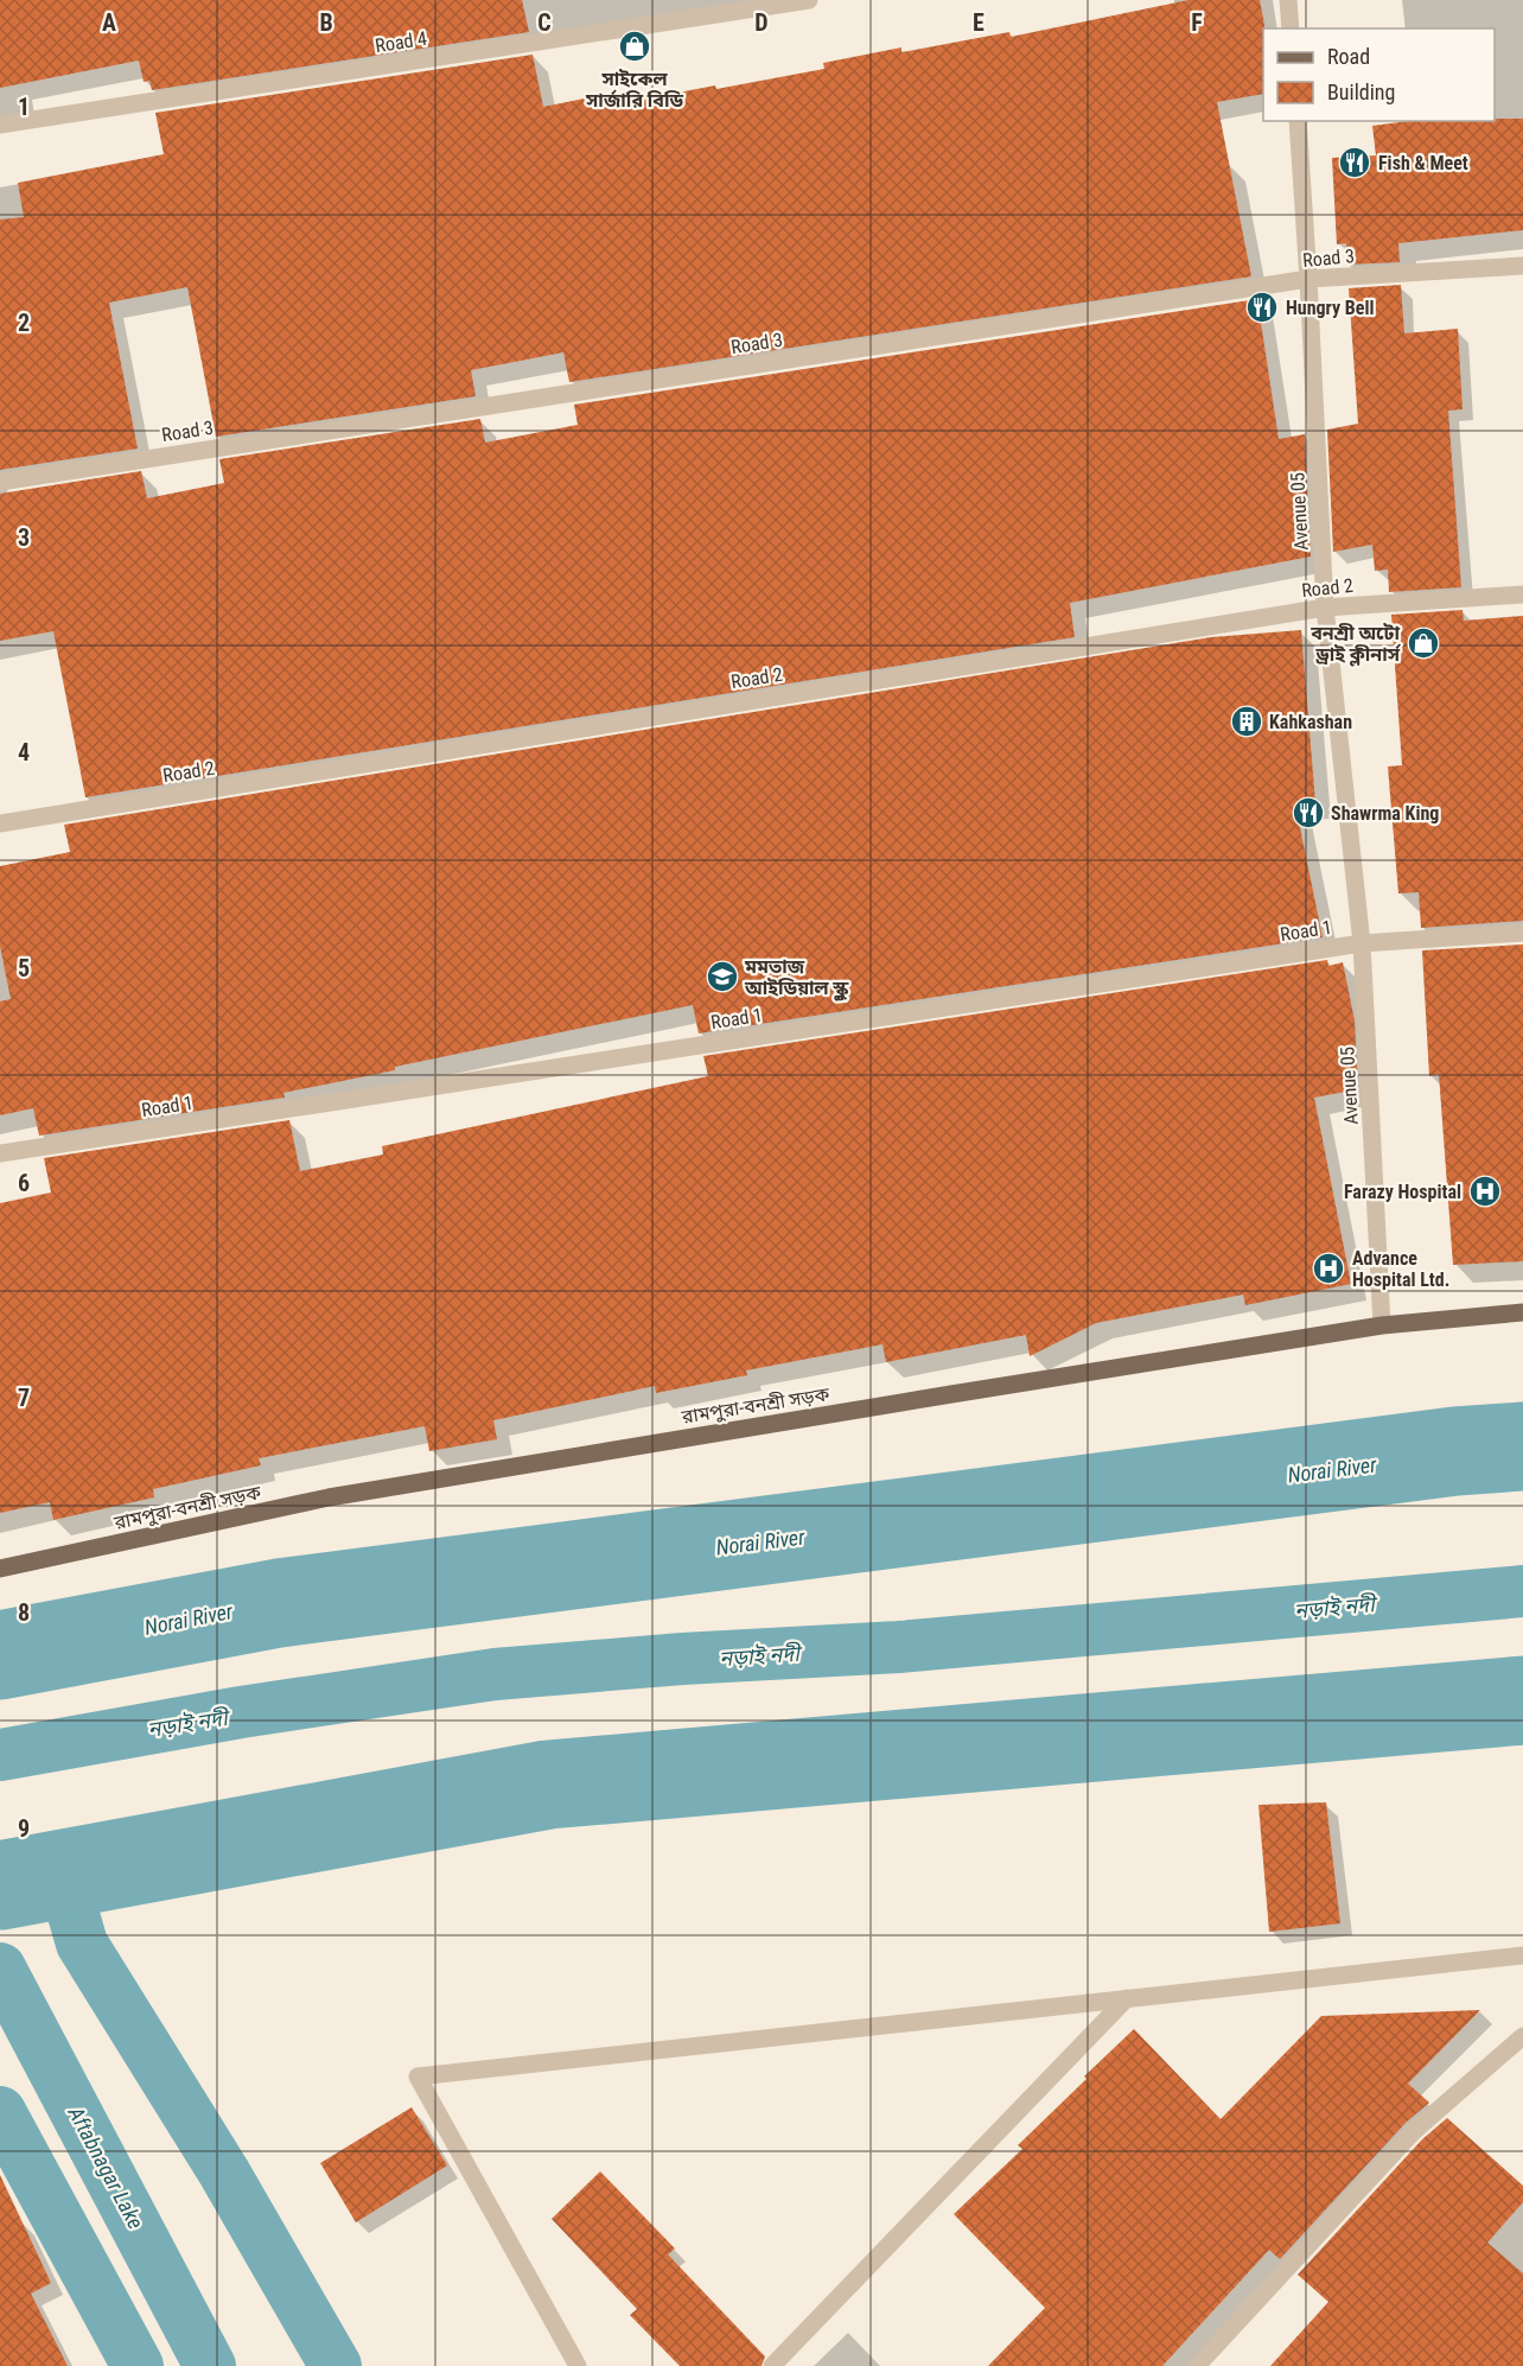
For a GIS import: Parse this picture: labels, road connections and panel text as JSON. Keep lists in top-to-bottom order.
{
  "streets": {
    "main road": ["রামপুরা-বনশ্রী সড়ক"],
    "street": [
      "Road 4",
      "Road 3",
      "Avenue 05",
      "Road 2",
      "Road 1"
    ]
  },
  "crossings": [
    ["Road 3", "Avenue 05"],
    ["Avenue 05", "Road 2"],
    ["Avenue 05", "Road 1"],
    ["Avenue 05", "রামপুরা-বনশ্রী সড়ক"]
  ],
  "water": ["Norai River", "নড়াই নদী", "Aftabnagar Lake"],
  "places": {
    "shop": ["সাইকেল সার্জারি বিডি", "বনশ্রী অটো ড্রাই ক্লীনার্স"],
    "restaurant": ["Fish & Meet", "Hungry Bell", "Shawrma King"],
    "building": ["Kahkashan"],
    "school or university": ["মমতাজ আইডিয়াল স্কুল"],
    "hospital": ["Farazy Hospital", "Advance Hospital Ltd."]
  },
  "legend": ["Road", "Building"],
  "grid": {
    "columns": [
      "A",
      "B",
      "C",
      "D",
      "E",
      "F"
    ],
    "rows": [
      "1",
      "2",
      "3",
      "4",
      "5",
      "6",
      "7",
      "8",
      "9"
    ]
  }
}
